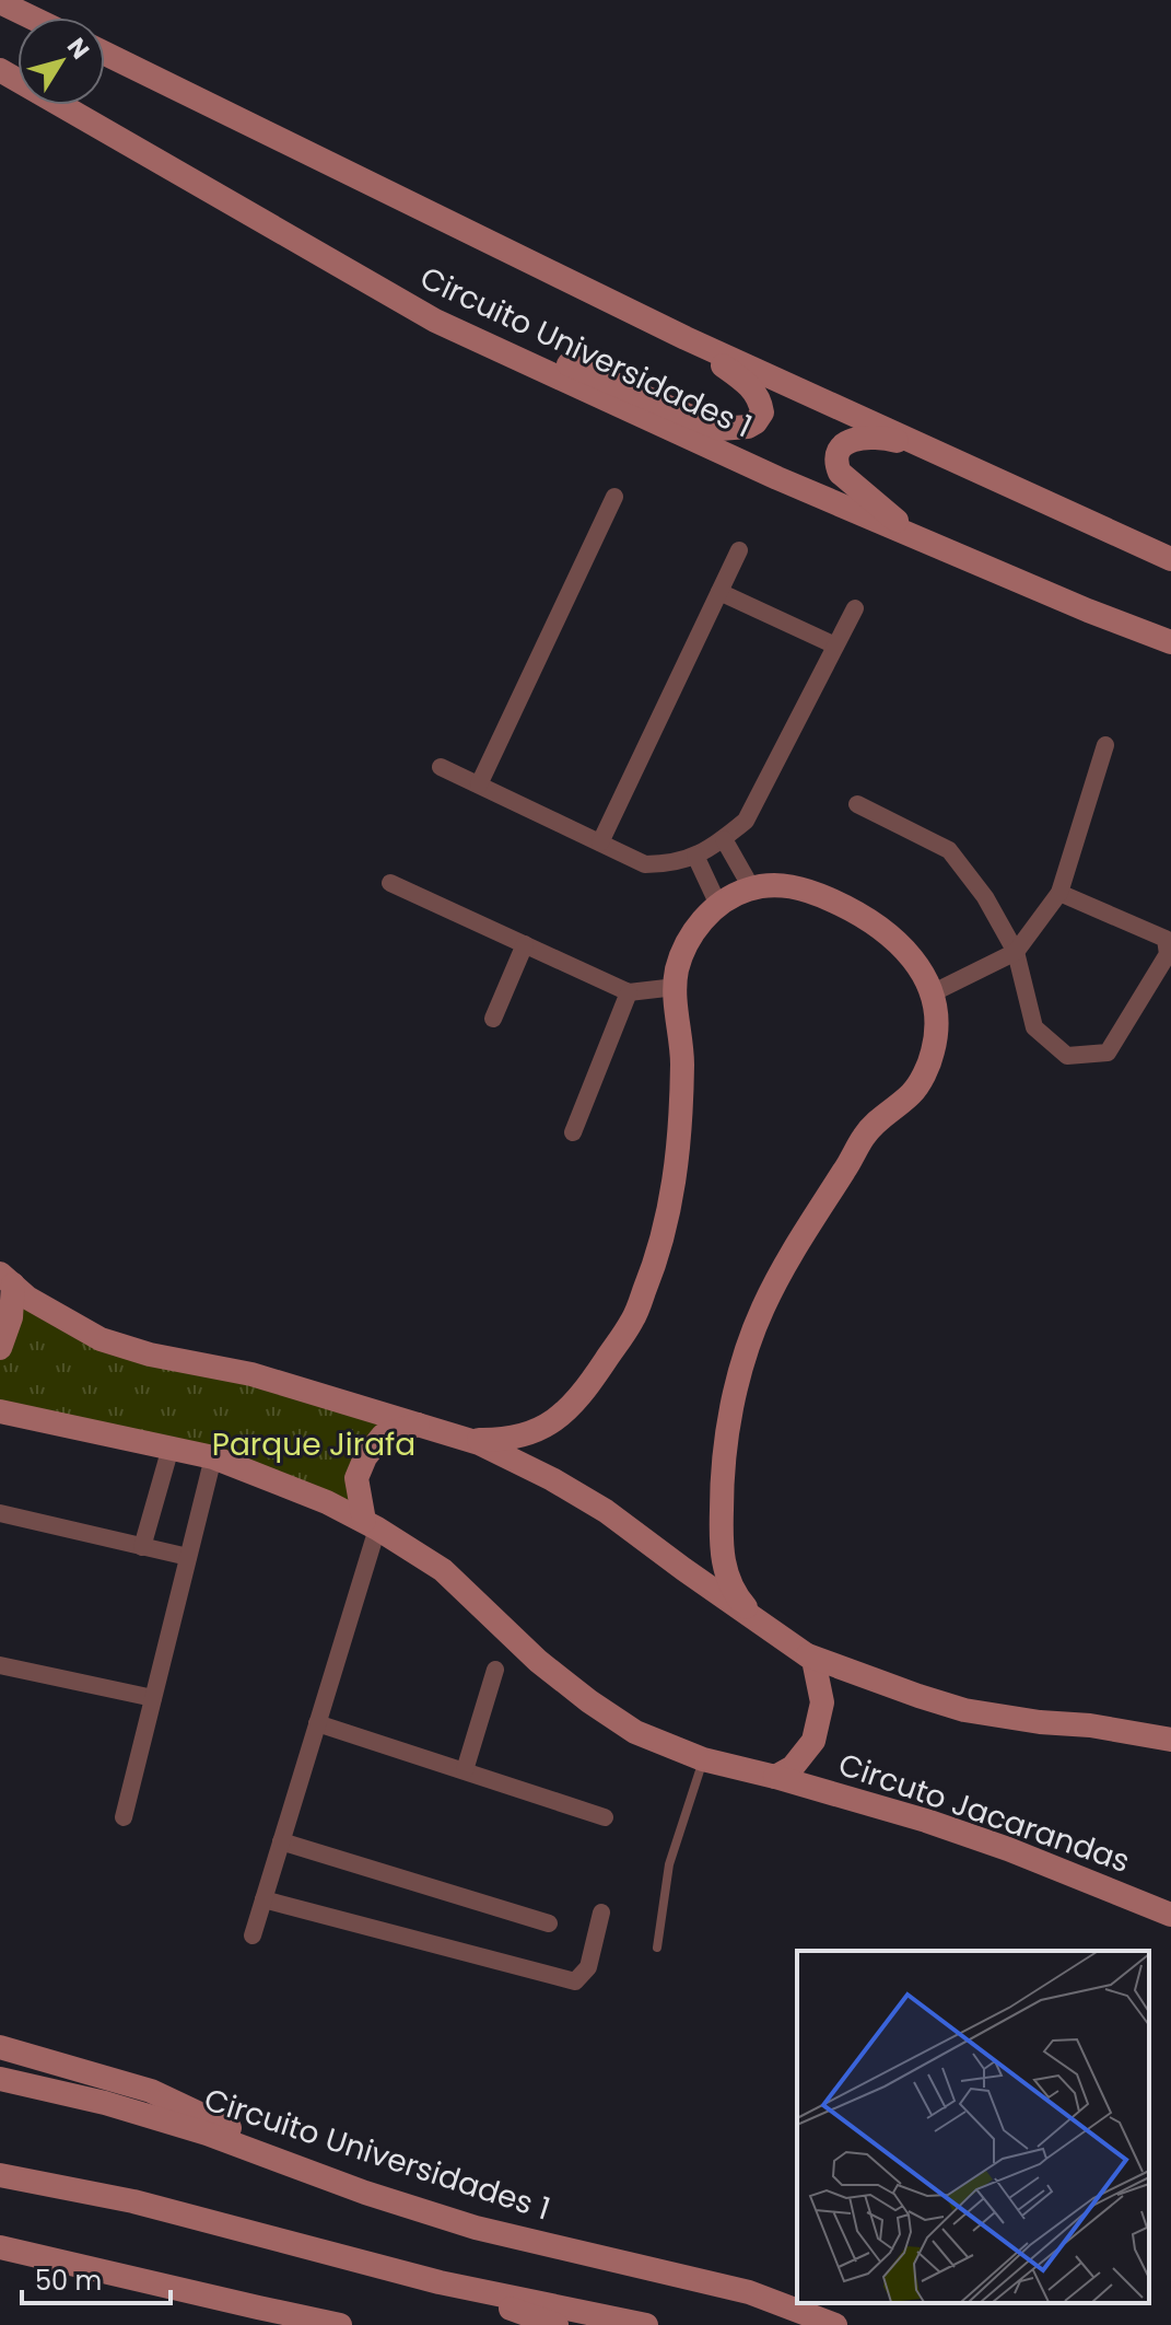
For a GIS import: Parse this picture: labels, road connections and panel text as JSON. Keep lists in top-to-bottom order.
{
  "streets": {
    "street": ["Circuito Universidades 1", "Circuto Jacarandas"]
  },
  "parks": ["Parque Jirafa"],
  "scale_bar": "50 m",
  "north": "top right"
}
